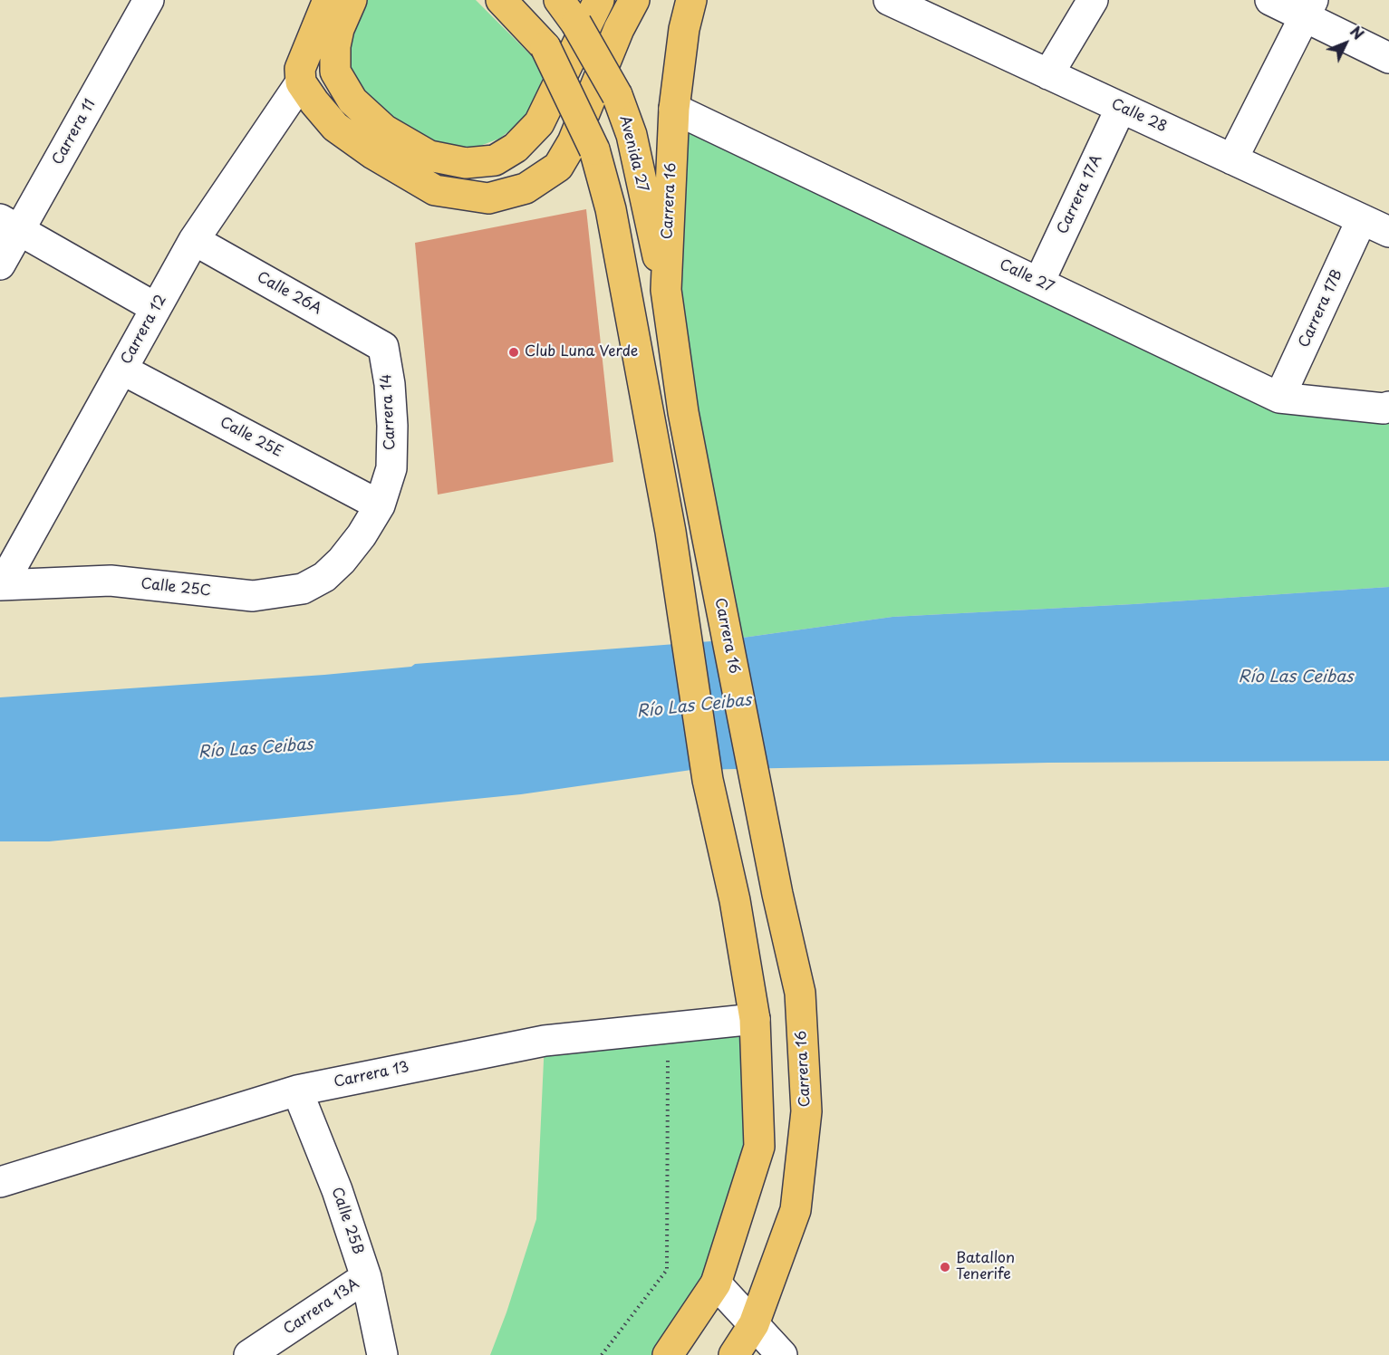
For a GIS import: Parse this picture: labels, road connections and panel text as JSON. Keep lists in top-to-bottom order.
{
  "streets": {
    "main road": ["Avenida 27", "Carrera 16"],
    "street": [
      "Calle 28",
      "Carrera 11",
      "Carrera 17A",
      "Calle 27",
      "Calle 26A",
      "Carrera 17B",
      "Carrera 12",
      "Carrera 14",
      "Calle 25E",
      "Calle 25C",
      "Carrera 13",
      "Calle 25B",
      "Carrera 13A"
    ]
  },
  "crossings": [
    ["Calle 28", "Carrera 17A"],
    ["Calle 28", "Carrera 17B"],
    ["Avenida 27", "Carrera 16"],
    ["Carrera 17A", "Calle 27"],
    ["Carrera 16", "Calle 27"],
    ["Calle 27", "Carrera 17B"],
    ["Calle 26A", "Carrera 12"],
    ["Calle 26A", "Carrera 14"],
    ["Carrera 12", "Calle 25E"],
    ["Carrera 12", "Calle 25C"],
    ["Carrera 14", "Calle 25E"],
    ["Carrera 14", "Calle 25C"],
    ["Carrera 13", "Calle 25B"],
    ["Calle 25B", "Carrera 13A"]
  ],
  "water": ["Río Las Ceibas"],
  "places": ["Club Luna Verde", "Batallon Tenerife"],
  "north": "top right"
}
